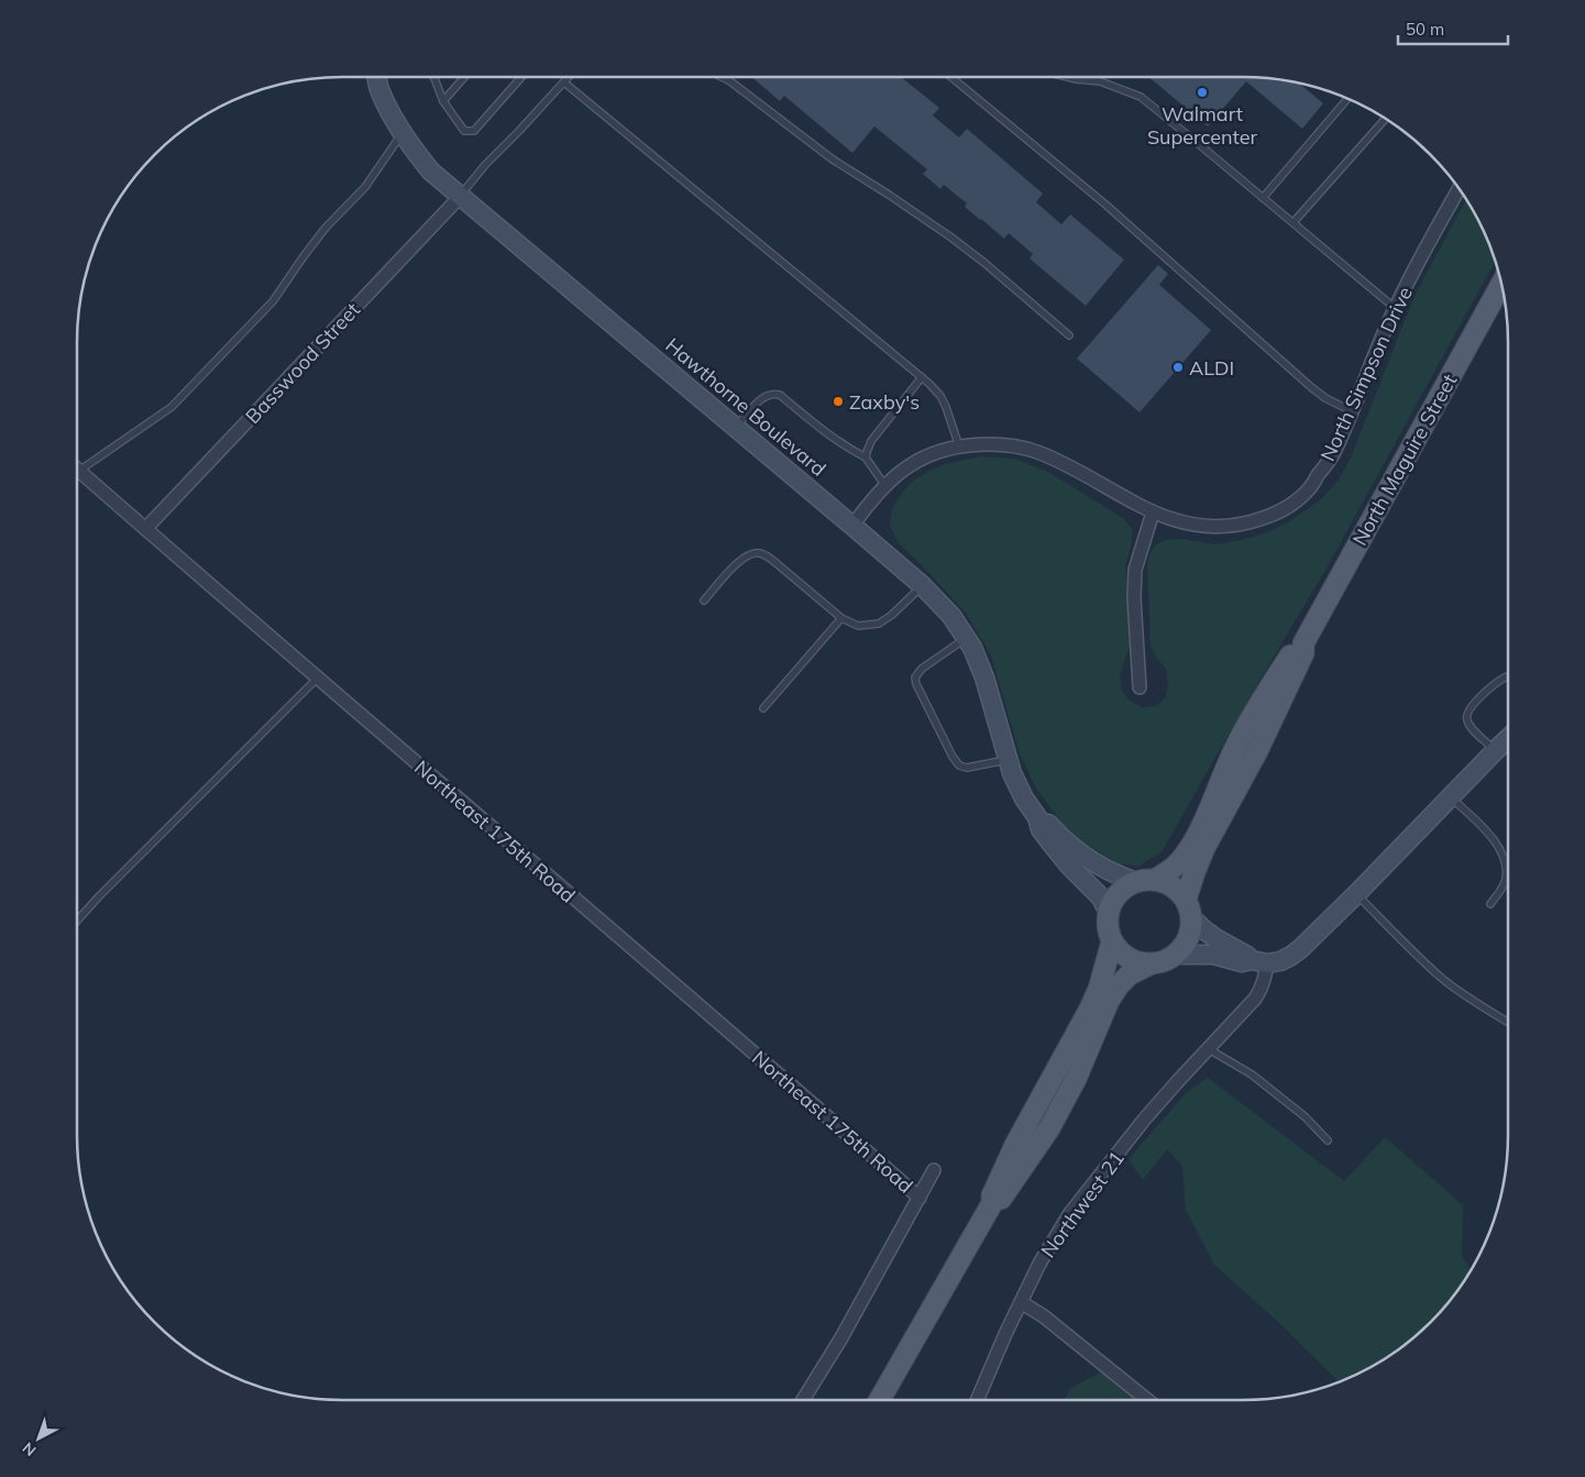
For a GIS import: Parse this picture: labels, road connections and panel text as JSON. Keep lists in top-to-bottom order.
{
  "streets": {
    "main road": ["North Maguire Street"],
    "street": [
      "Basswood Street",
      "North Simpson Drive",
      "Hawthorne Boulevard",
      "Northeast 175th Road",
      "Northwest 21"
    ]
  },
  "crossings": [
    ["Basswood Street", "Hawthorne Boulevard"],
    ["Basswood Street", "Northeast 175th Road"],
    ["North Simpson Drive", "Hawthorne Boulevard"],
    ["Hawthorne Boulevard", "North Maguire Street"]
  ],
  "places": ["Walmart Supercenter", "ALDI", "Zaxby's"],
  "scale_bar": "50 m",
  "north": "bottom left"
}
